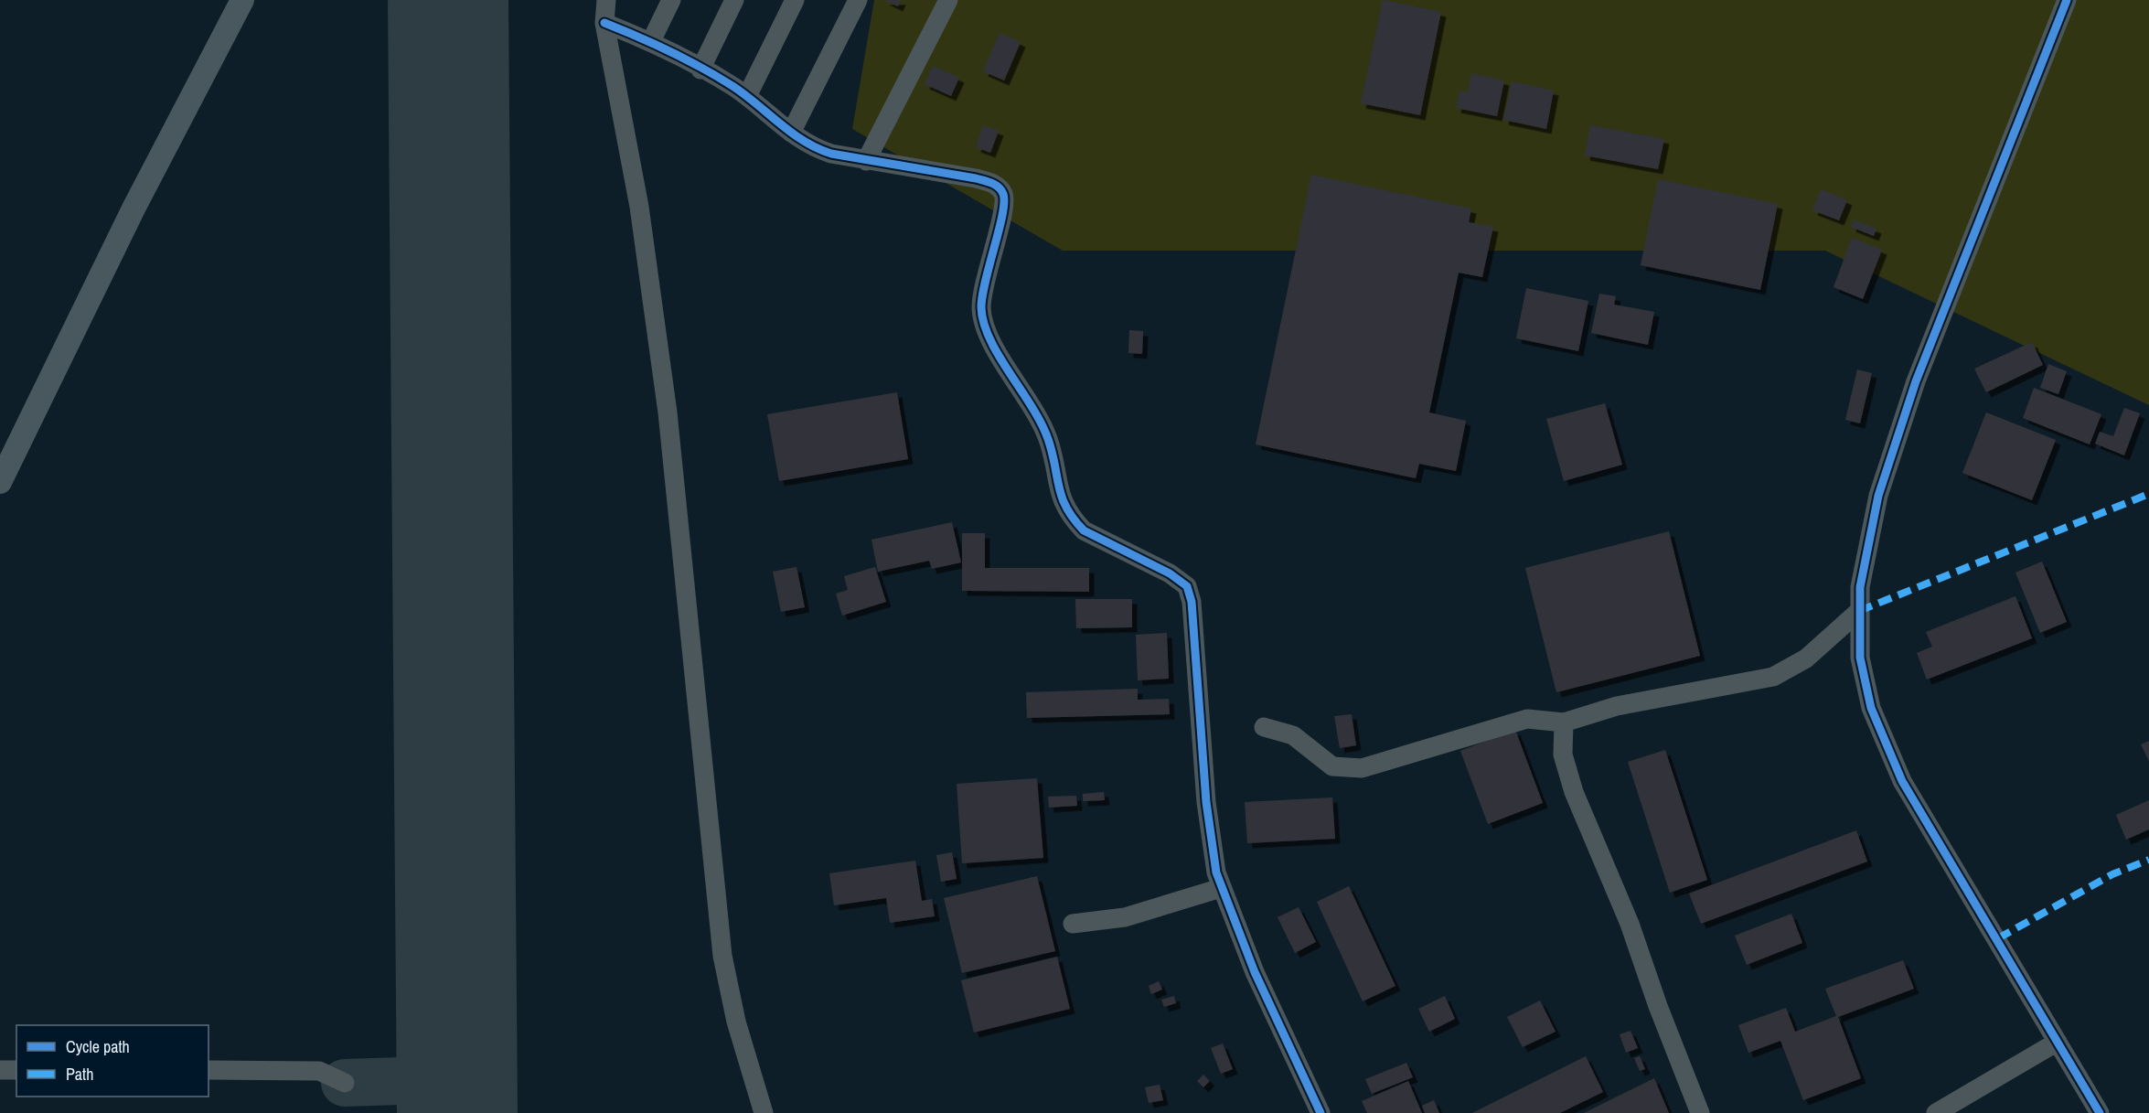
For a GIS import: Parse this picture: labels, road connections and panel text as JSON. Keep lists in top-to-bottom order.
{
  "legend": ["Cycle path", "Path"]
}
